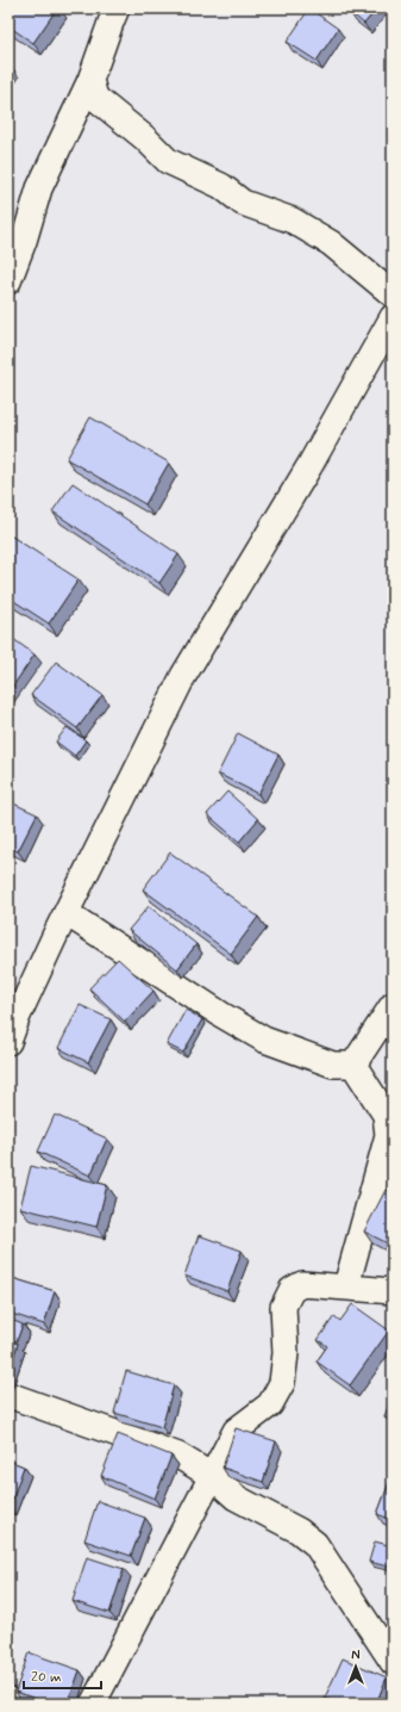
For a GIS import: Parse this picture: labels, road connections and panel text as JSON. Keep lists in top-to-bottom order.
{
  "scale_bar": "20 m",
  "north": "top"
}
